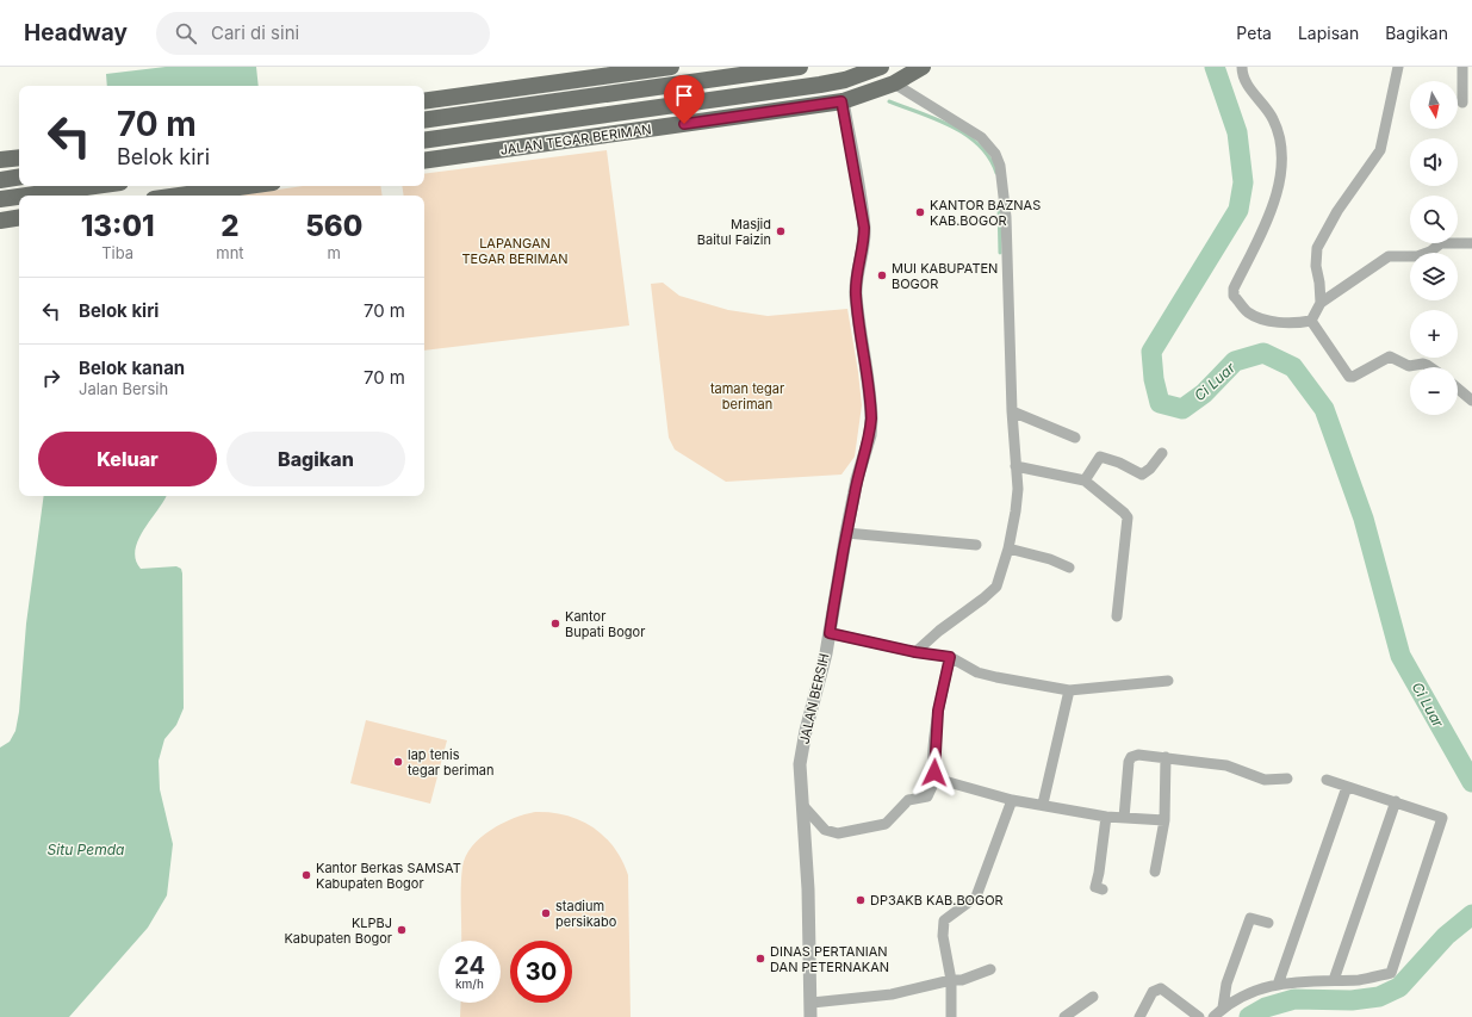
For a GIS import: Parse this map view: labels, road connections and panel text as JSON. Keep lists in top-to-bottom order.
{
  "streets": {
    "main road": ["JALAN TEGAR BERIMAN"],
    "street": ["JALAN BERSIH"]
  },
  "crossings": [
    ["JALAN TEGAR BERIMAN", "JALAN BERSIH"]
  ],
  "water": ["Ci Luar", "Situ Pemda"],
  "parks": ["LAPANGAN TEGAR BERIMAN", "taman tegar beriman"],
  "places": [
    "KANTOR BAZNAS KAB.BOGOR",
    "Masjid Baitul Faizin",
    "MUI KABUPATEN BOGOR",
    "Kantor Bupati Bogor",
    "lap tenis tegar beriman",
    "Kantor Berkas SAMSAT Kabupaten Bogor",
    "DP3AKB KAB.BOGOR",
    "stadium persikabo",
    "KLPBJ Kabupaten Bogor",
    "DINAS PERTANIAN DAN PETERNAKAN"
  ],
  "north": "bottom",
  "page": {
    "header": "Headway",
    "search": "Cari di sini",
    "nav": ["Peta", "Lapisan", "Bagikan"],
    "map_buttons": ["+", "−"],
    "turn": ["70 m", "Belok kiri"],
    "eta": [
      "13:01",
      "Tiba",
      "2",
      "mnt",
      "560",
      "m"
    ],
    "list": [
      {
        "name": "Belok kiri",
        "value": "70 m"
      },
      {
        "name": "Belok kanan",
        "note": "Jalan Bersih",
        "value": "70 m"
      }
    ],
    "buttons": ["Keluar", "Bagikan"],
    "speed": "24 km/h",
    "limit": "30"
  }
}
